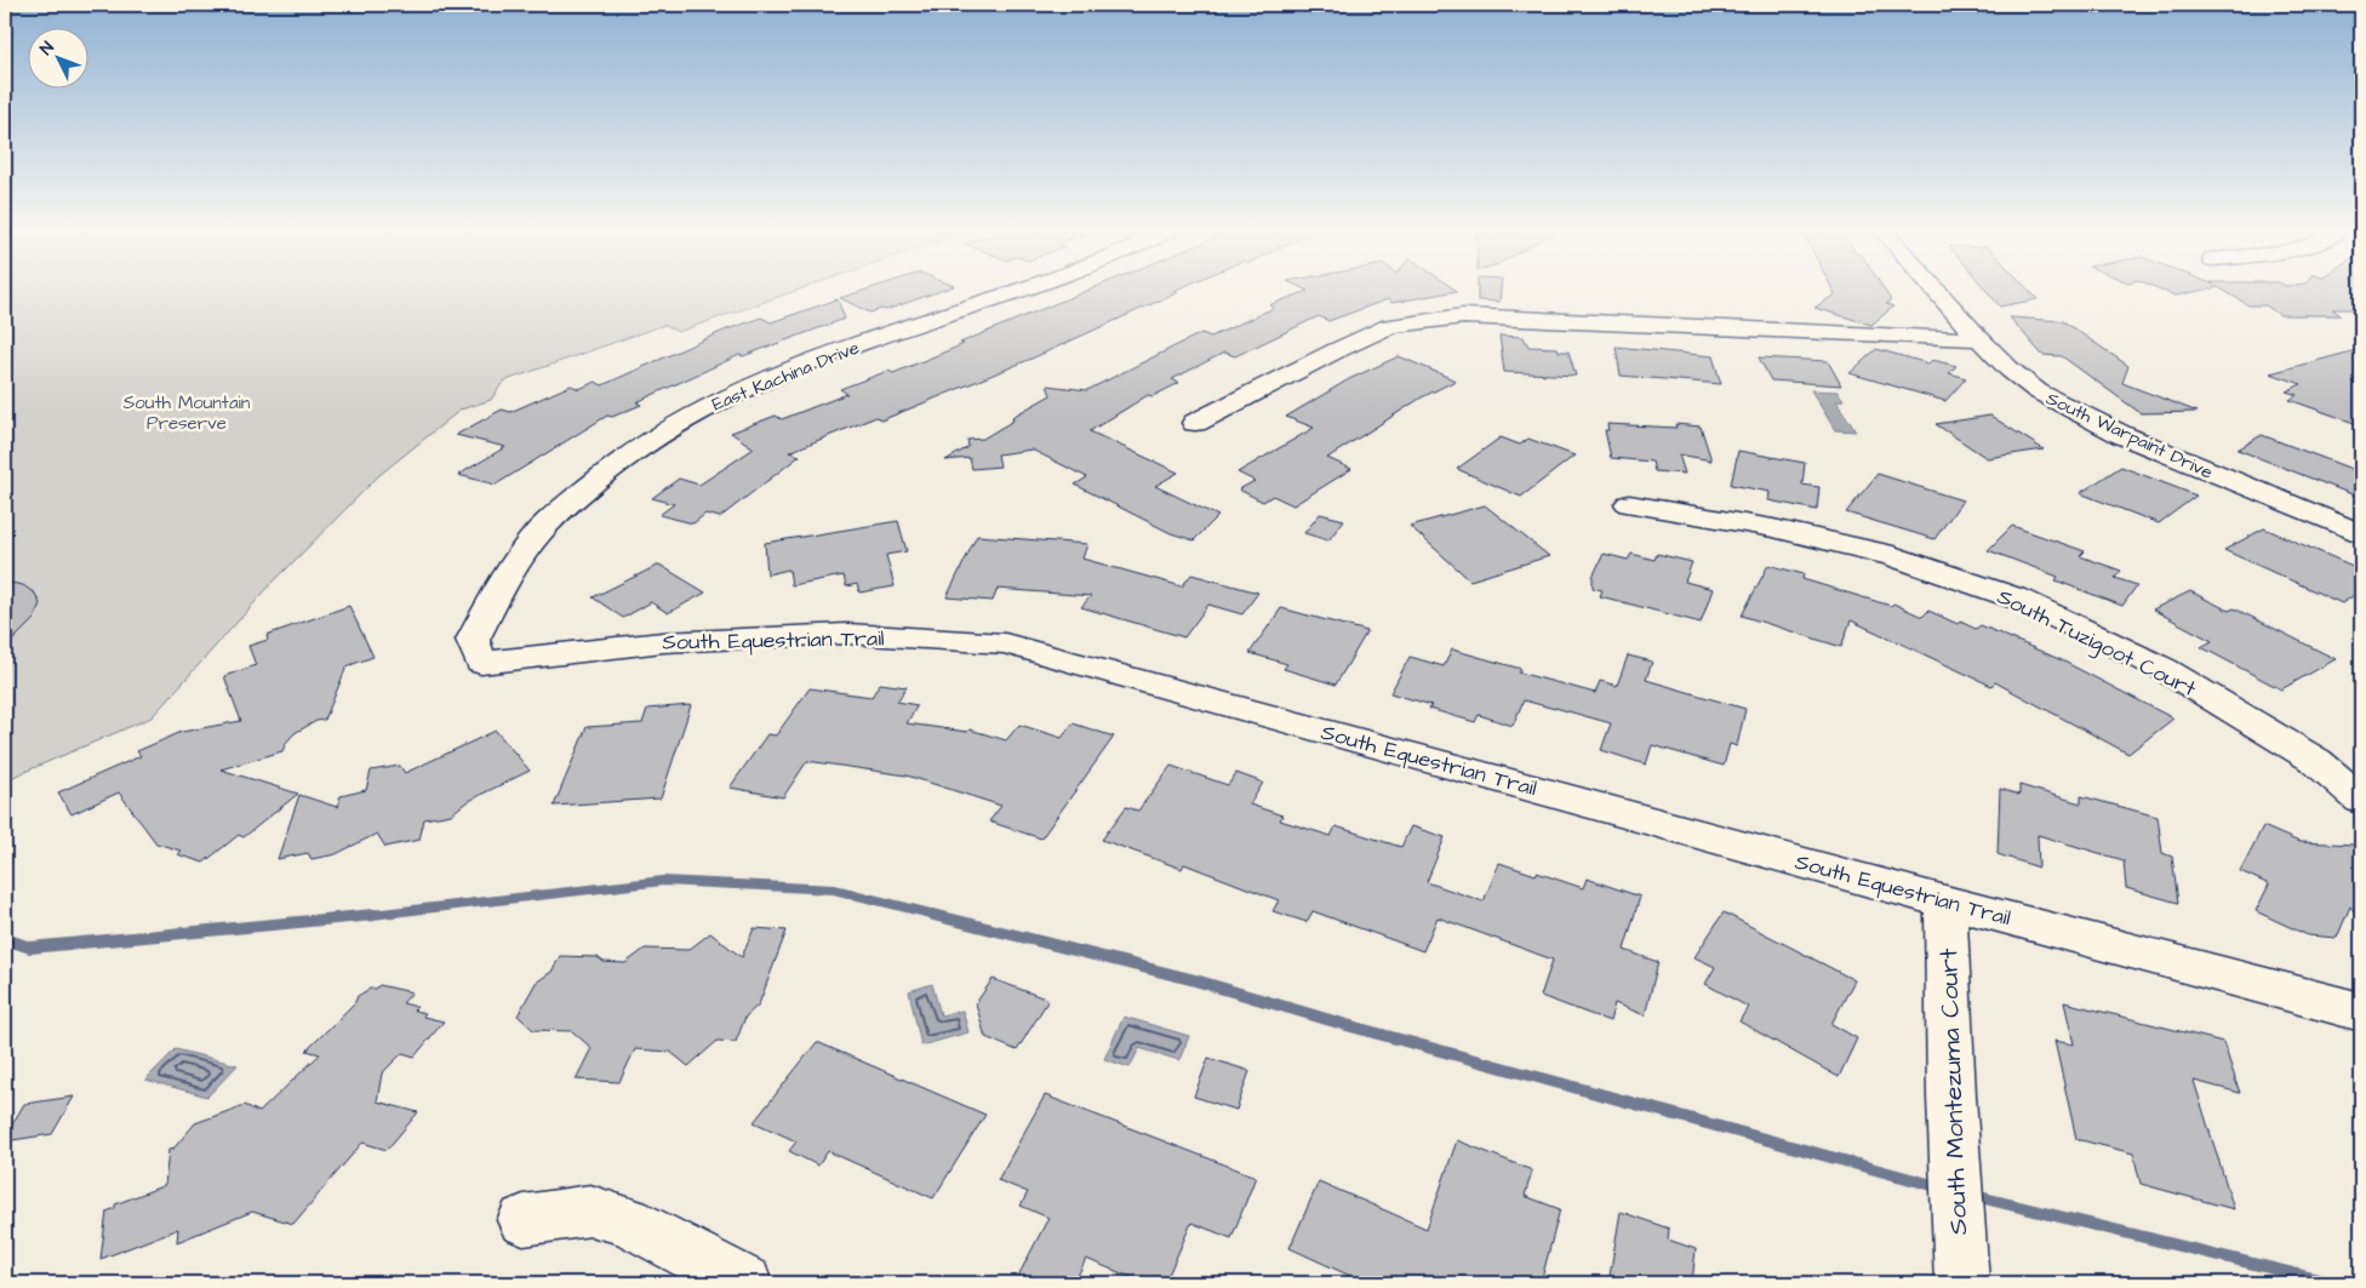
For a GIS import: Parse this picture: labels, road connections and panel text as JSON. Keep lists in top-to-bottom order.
{
  "streets": {
    "street": [
      "East Kachina Drive",
      "South Warpaint Drive",
      "South Equestrian Trail",
      "South Tuzigoot Court",
      "South Montezuma Court"
    ]
  },
  "crossings": [
    ["East Kachina Drive", "South Equestrian Trail"],
    ["South Equestrian Trail", "South Montezuma Court"]
  ],
  "parks": ["South Mountain Preserve"],
  "north": "top left"
}
